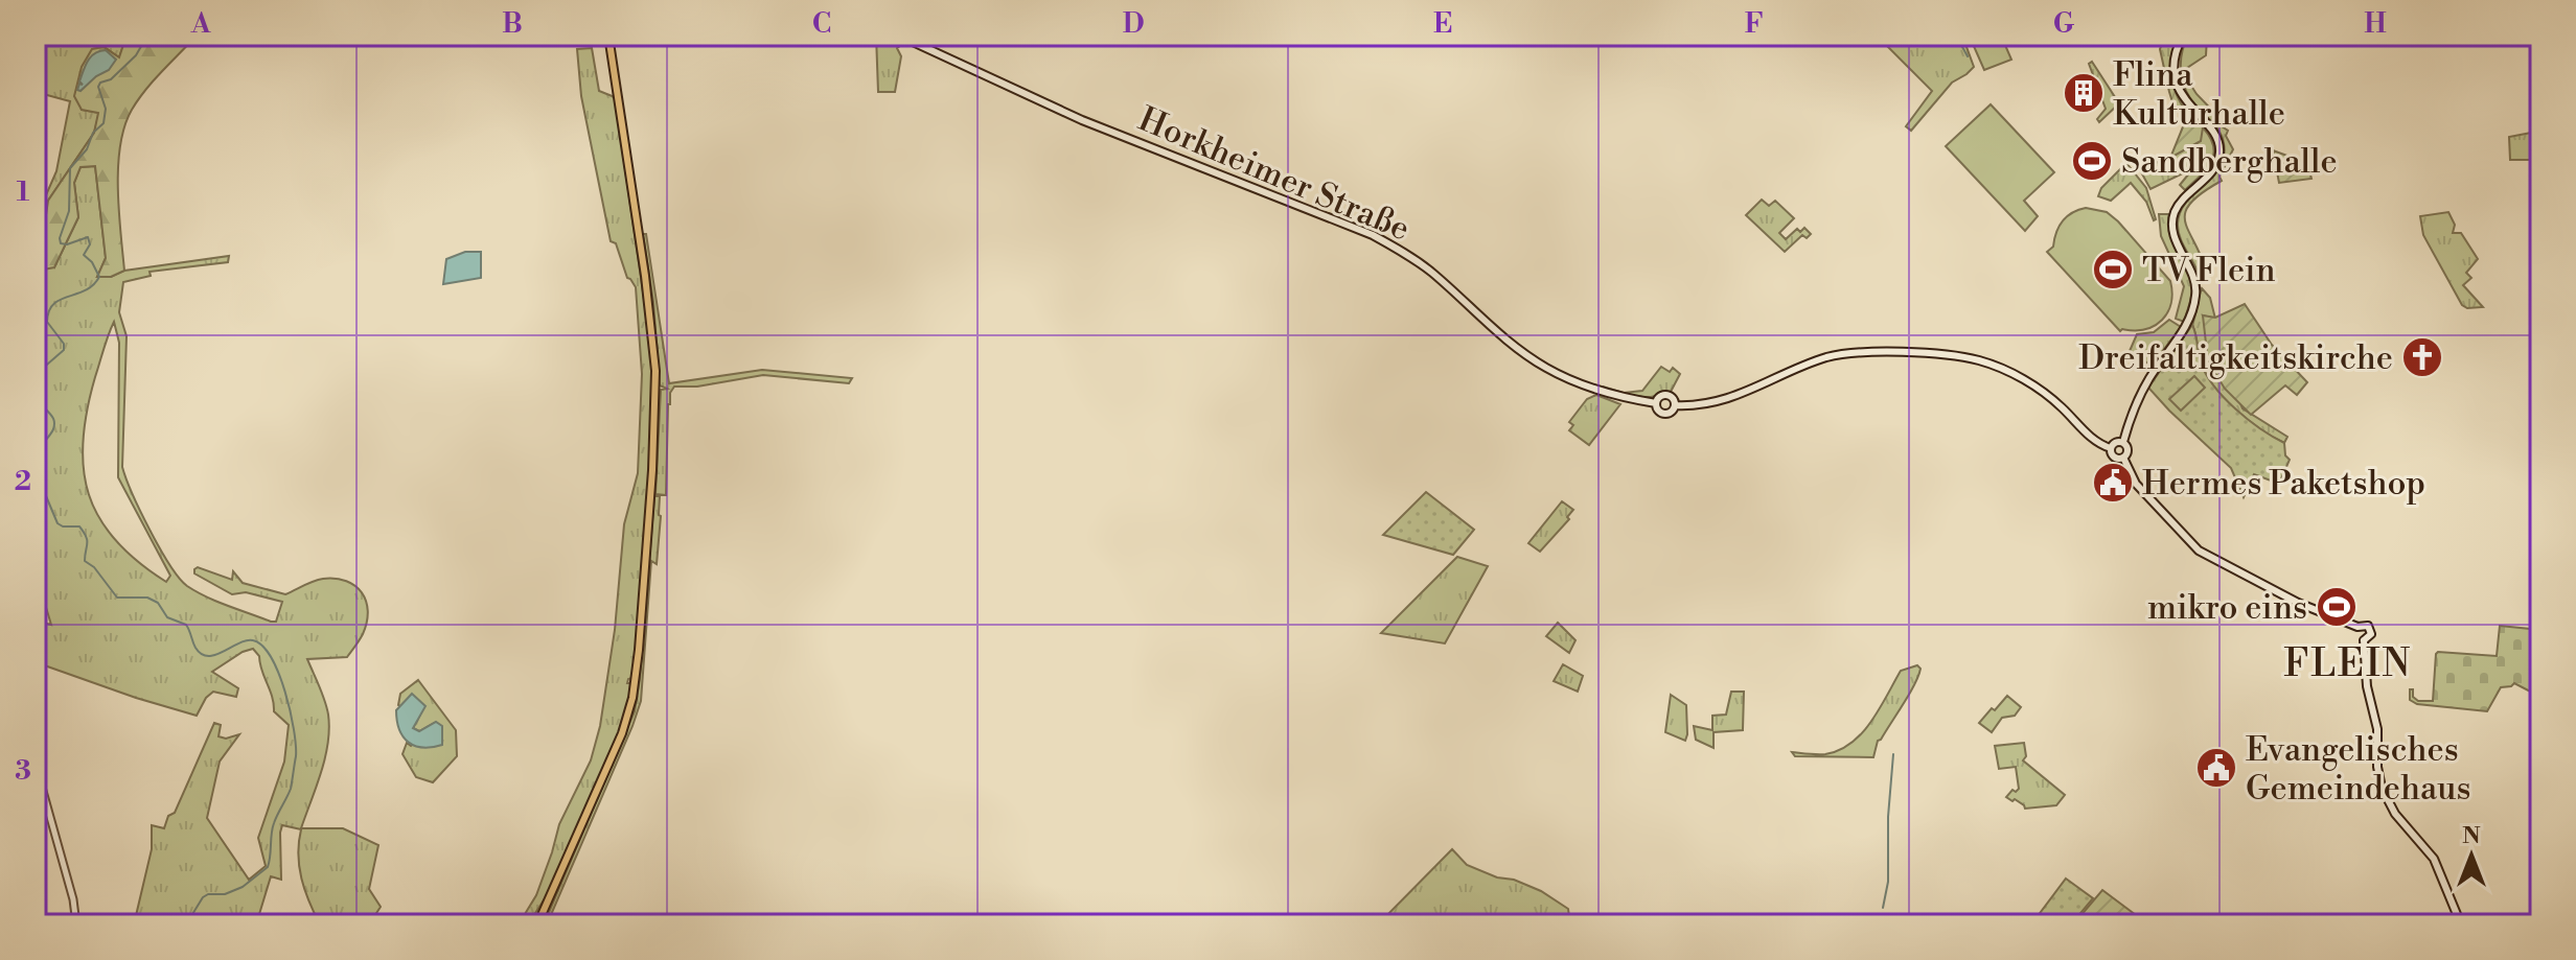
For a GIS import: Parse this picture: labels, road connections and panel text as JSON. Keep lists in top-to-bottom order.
{
  "streets": {
    "main road": ["Horkheimer Straße"]
  },
  "districts": ["FLEIN"],
  "places": {
    "building": ["Flina Kulturhalle"],
    "sports": ["Sandberghalle", "TV Flein", "mikro eins"],
    "church": ["Dreifaltigkeitskirche"],
    "public building": ["Hermes Paketshop", "Evangelisches Gemeindehaus"]
  },
  "north": "top",
  "grid": {
    "columns": [
      "A",
      "B",
      "C",
      "D",
      "E",
      "F",
      "G",
      "H"
    ],
    "rows": ["1", "2", "3"]
  }
}
